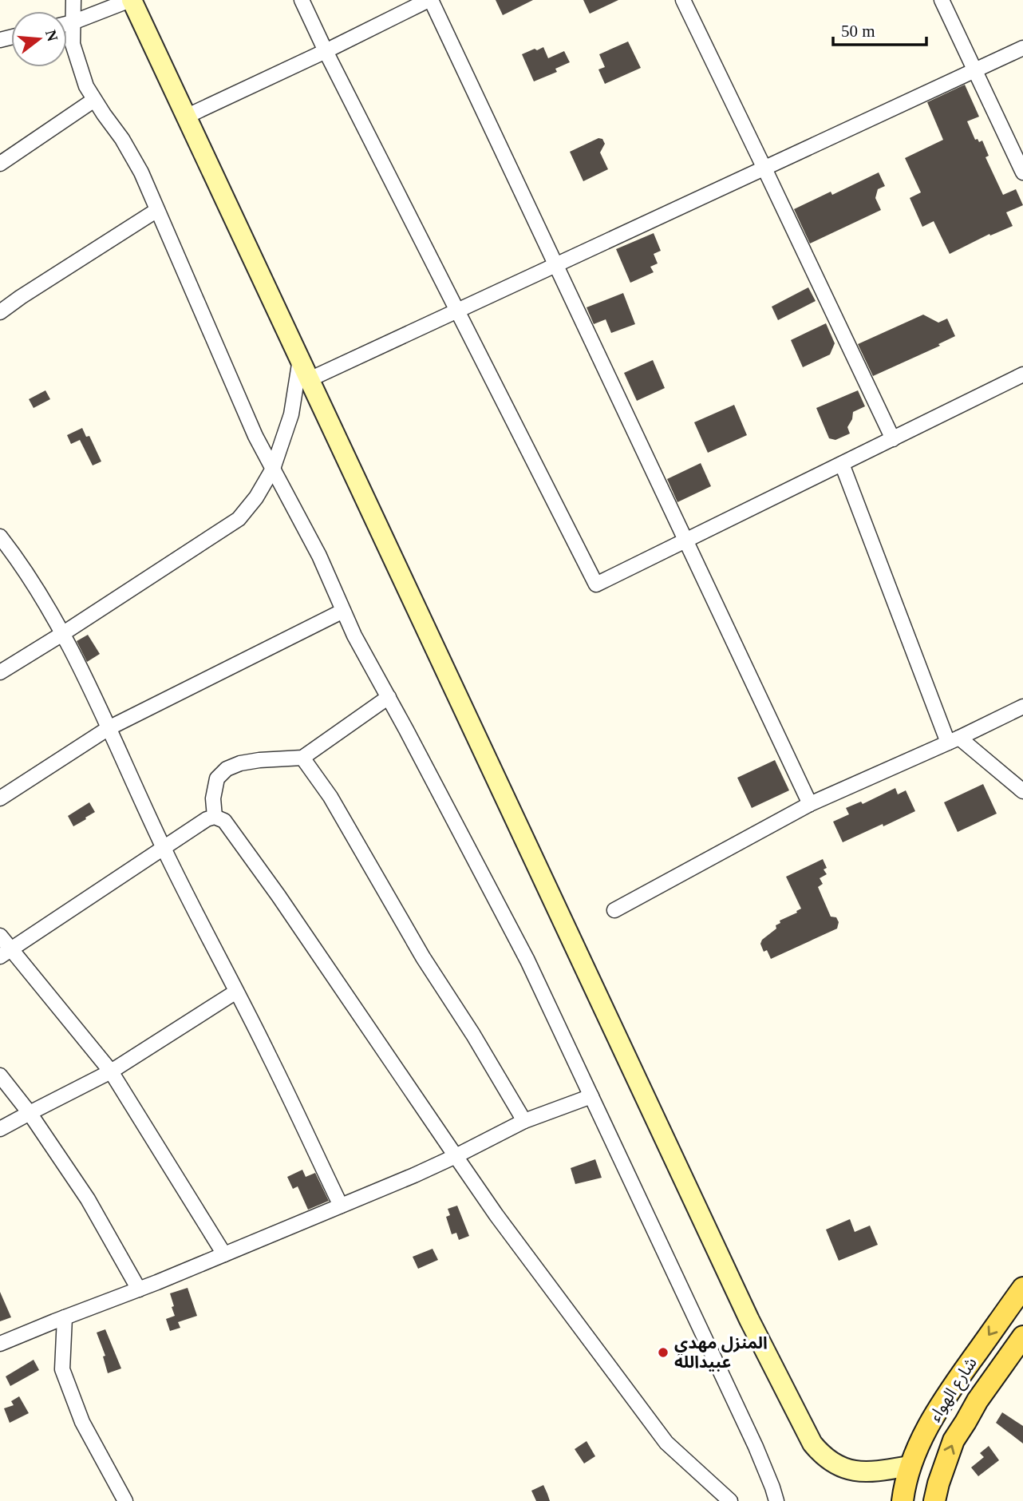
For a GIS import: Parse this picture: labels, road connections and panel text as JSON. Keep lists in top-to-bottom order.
{
  "streets": {
    "main road": ["شارع الهواء"]
  },
  "places": ["المنزل مهدي عبيدالله"],
  "scale_bar": "50 m",
  "north": "right"
}
